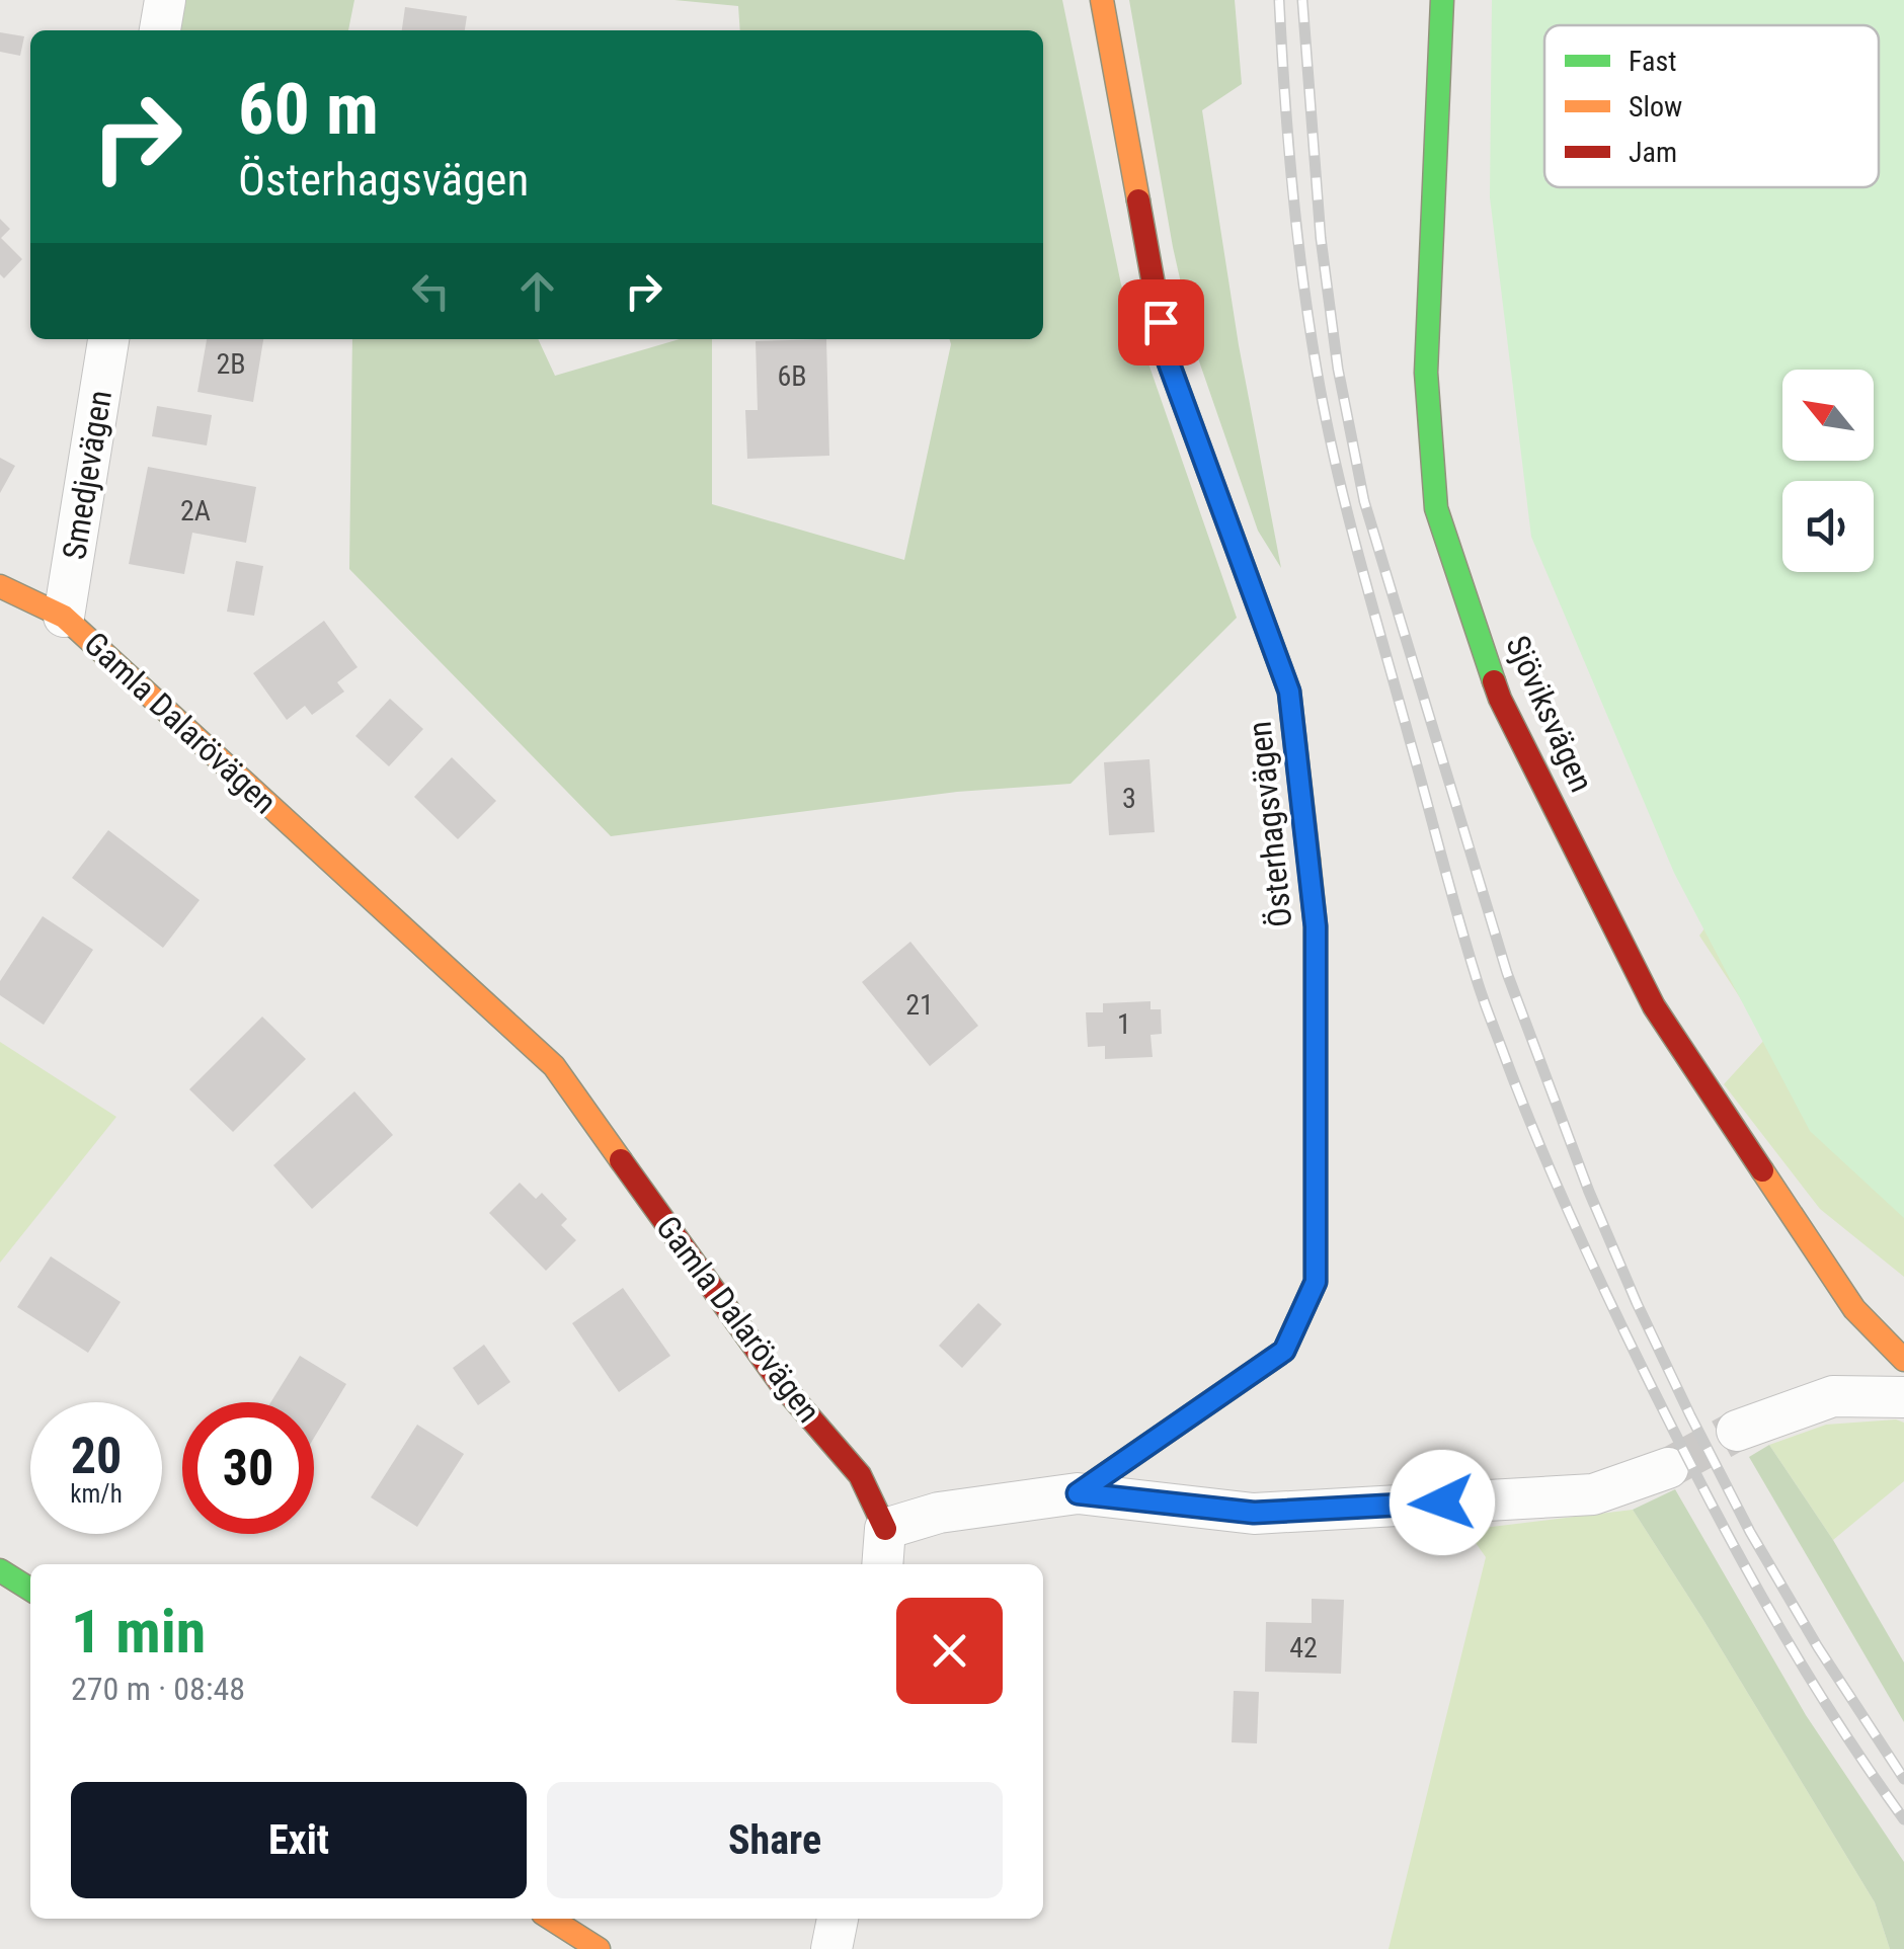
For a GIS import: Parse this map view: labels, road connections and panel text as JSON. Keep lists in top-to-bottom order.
{
  "streets": {
    "street": [
      "Smedjevägen",
      "Sjöviksvägen",
      "Gamla Dalarövägen",
      "Österhagsvägen"
    ]
  },
  "crossings": [
    ["Smedjevägen", "Gamla Dalarövägen"]
  ],
  "house_numbers": [
    "2B",
    "6B",
    "2A",
    "3",
    "21",
    "1",
    "42"
  ],
  "legend": ["Fast", "Slow", "Jam"],
  "north": "top left",
  "page": {
    "turn": ["60 m", "Österhagsvägen"],
    "speed": "20 km/h",
    "limit": "30",
    "heading": ["1 min", "270 m · 08:48"],
    "buttons": ["Exit", "Share"]
  }
}
